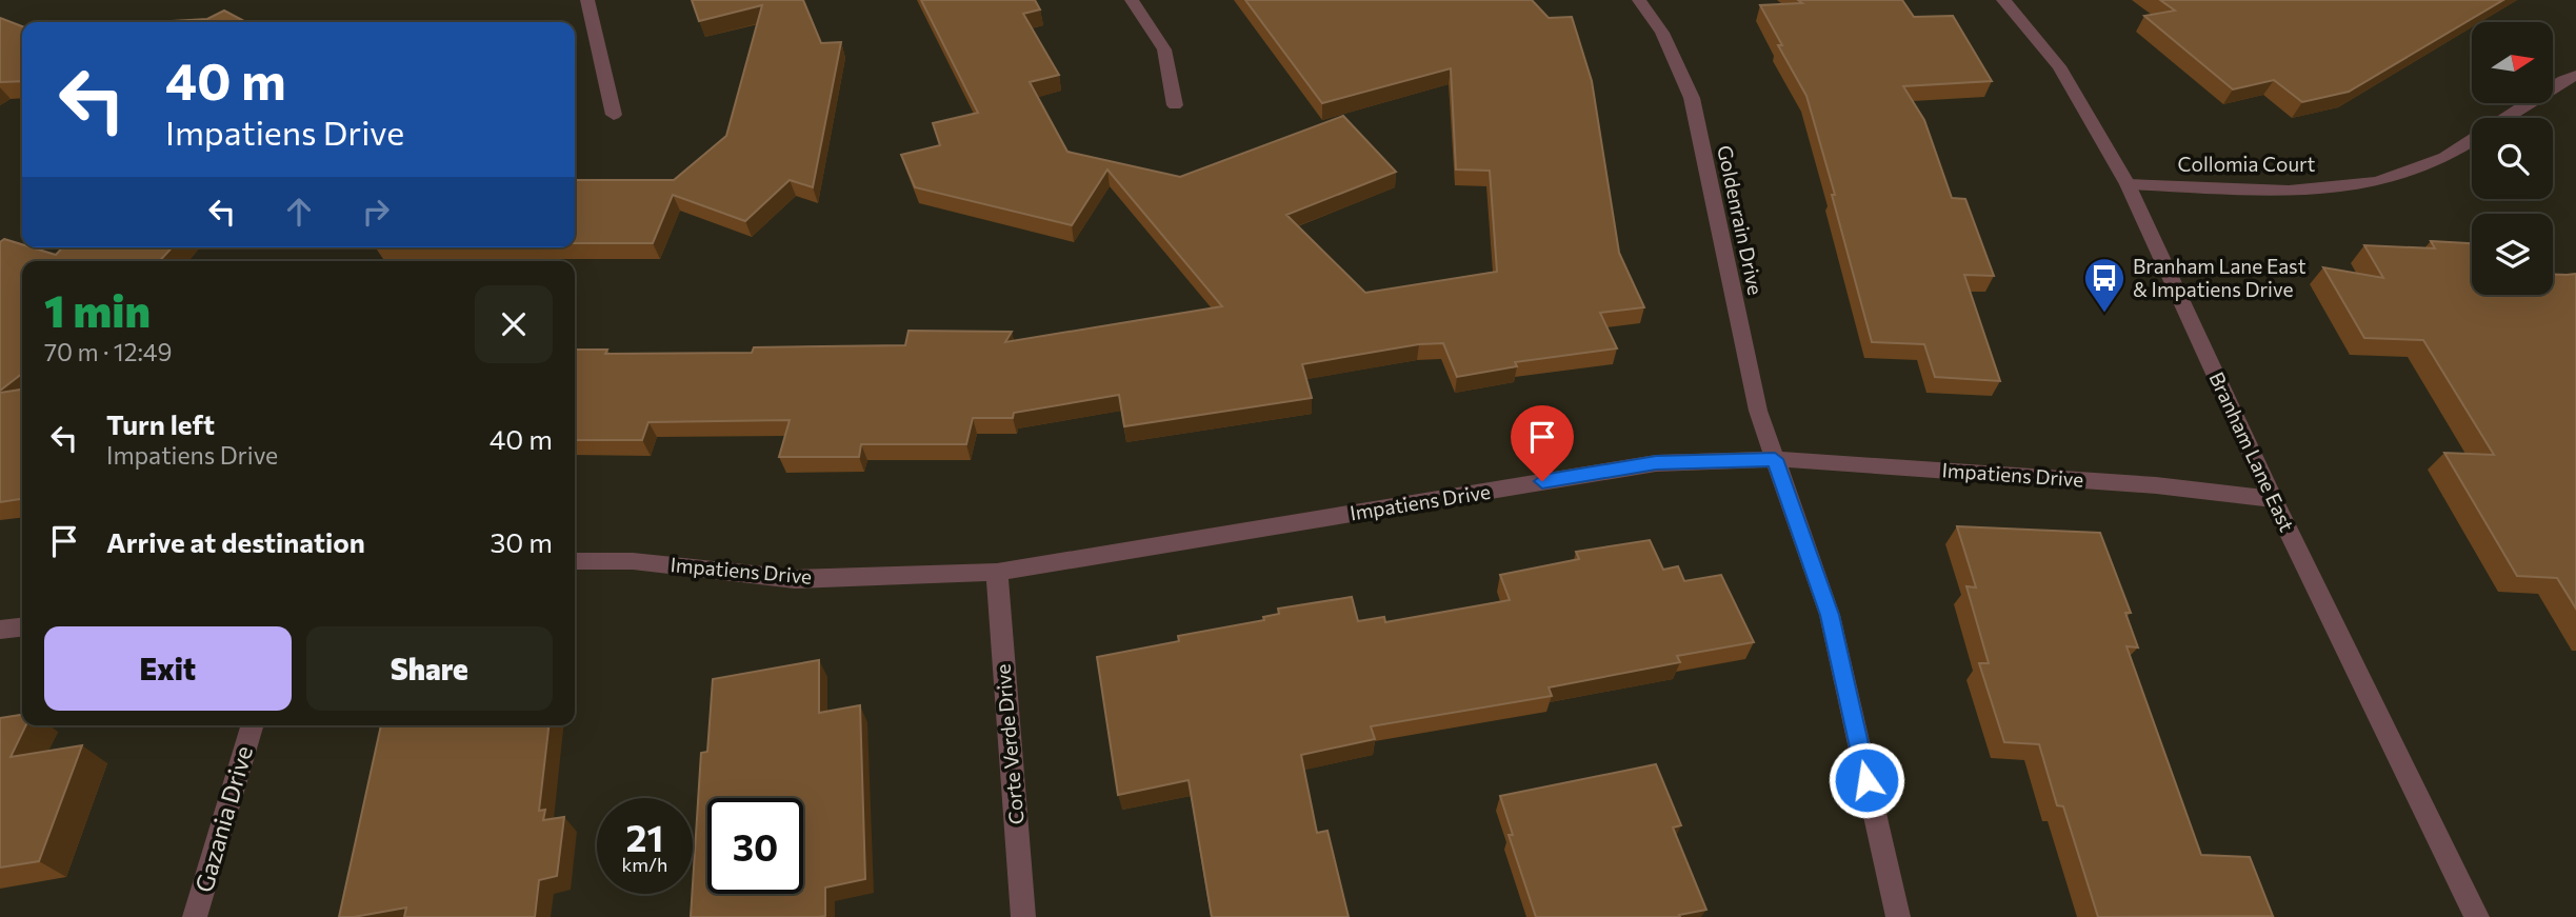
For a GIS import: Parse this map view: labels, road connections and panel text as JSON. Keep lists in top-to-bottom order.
{
  "streets": {
    "street": [
      "Collomia Court",
      "Goldenrain Drive",
      "Branham Lane East",
      "Impatiens Drive",
      "Corte Verde Drive",
      "Gazania Drive"
    ]
  },
  "crossings": [
    ["Collomia Court", "Branham Lane East"],
    ["Goldenrain Drive", "Impatiens Drive"],
    ["Branham Lane East", "Impatiens Drive"],
    ["Impatiens Drive", "Corte Verde Drive"]
  ],
  "places": {
    "bus stop": ["Branham Lane East & Impatiens Drive"]
  },
  "north": "right",
  "page": {
    "turn": ["40 m", "Impatiens Drive"],
    "heading": ["1 min", "70 m · 12:49"],
    "list": [
      {
        "name": "Turn left",
        "note": "Impatiens Drive",
        "value": "40 m"
      },
      {
        "name": "Arrive at destination",
        "value": "30 m"
      }
    ],
    "buttons": ["Exit", "Share"],
    "speed": "21 km/h",
    "limit": "30"
  }
}
